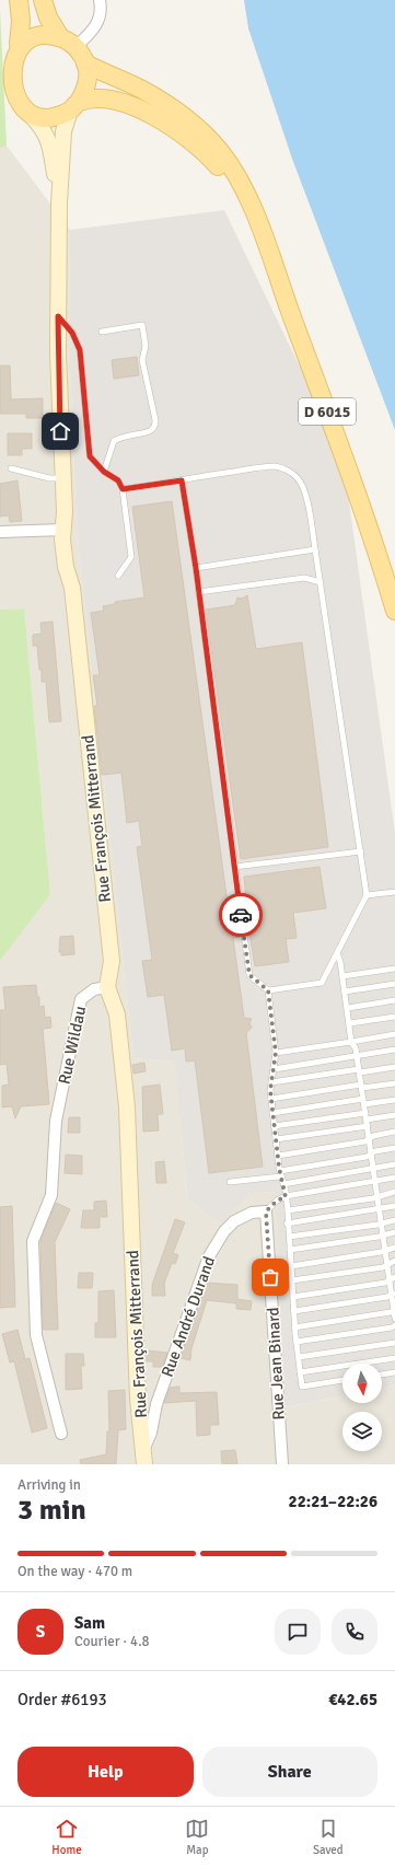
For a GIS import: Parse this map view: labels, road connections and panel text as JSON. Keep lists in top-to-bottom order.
{
  "streets": {
    "main road": ["D 6015"],
    "street": [
      "Rue François Mitterrand",
      "Rue Wildau",
      "Rue André Durand",
      "Rue Jean Binard"
    ]
  },
  "crossings": [
    ["Rue François Mitterrand", "Rue Wildau"],
    ["Rue François Mitterrand", "Rue André Durand"],
    ["Rue André Durand", "Rue Jean Binard"]
  ],
  "north": "bottom",
  "page": {
    "heading": ["3 min", "Arriving in", "22:21–22:26"],
    "panel": [
      "Sam",
      "Courier · 4.8",
      "Order #6193",
      "€42.65"
    ],
    "bar": "On the way · 470 m",
    "round": "S",
    "buttons": ["Help", "Share"],
    "tabs": ["Home", "Map", "Saved"]
  }
}
